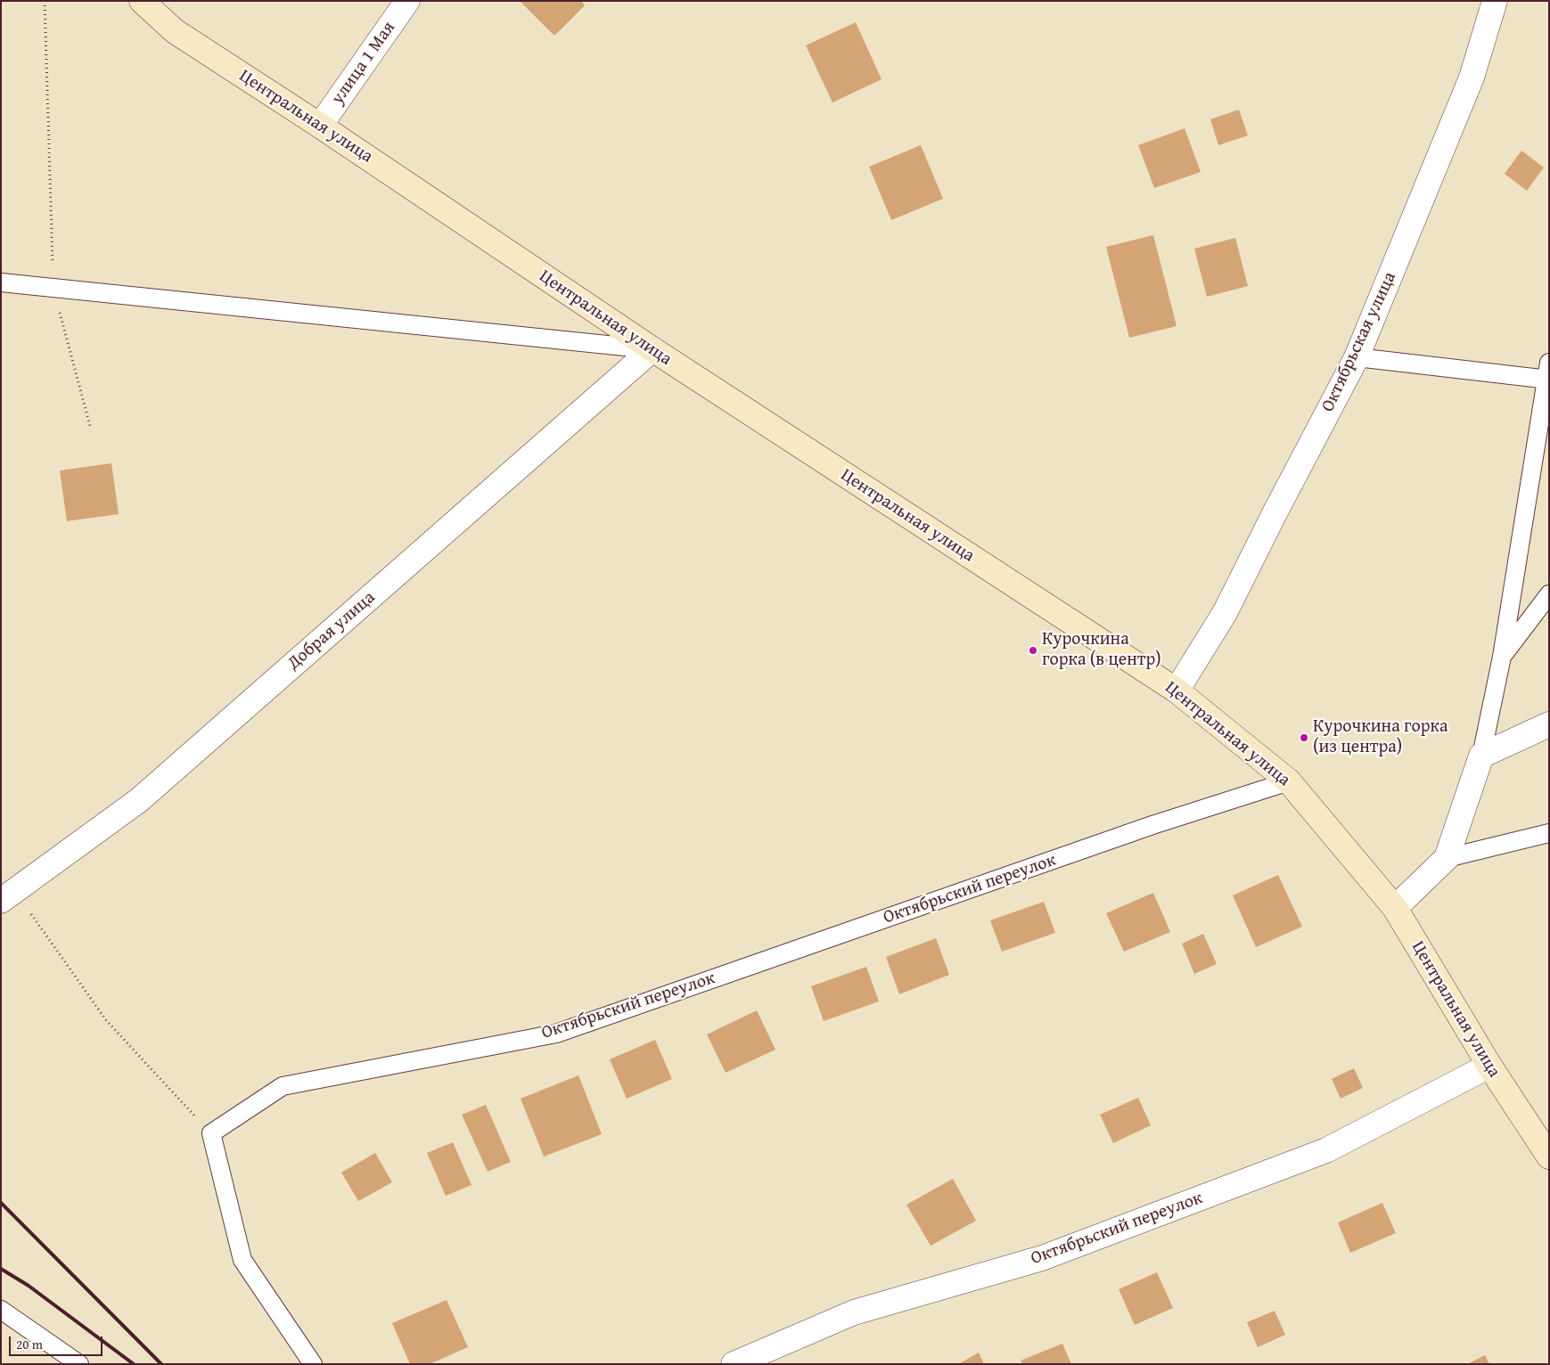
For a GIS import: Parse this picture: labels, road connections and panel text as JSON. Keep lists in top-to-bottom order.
{
  "streets": {
    "street": [
      "улица 1 Мая",
      "Центральная улица",
      "Октябрьская улица",
      "Добрая улица",
      "Октябрьский переулок"
    ]
  },
  "crossings": [
    ["улица 1 Мая", "Центральная улица"],
    ["Центральная улица", "Октябрьская улица"],
    ["Центральная улица", "Добрая улица"],
    ["Центральная улица", "Октябрьский переулок"]
  ],
  "places": ["Курочкина горка (в центр)", "Курочкина горка (из центра)"],
  "scale_bar": "20 m"
}
